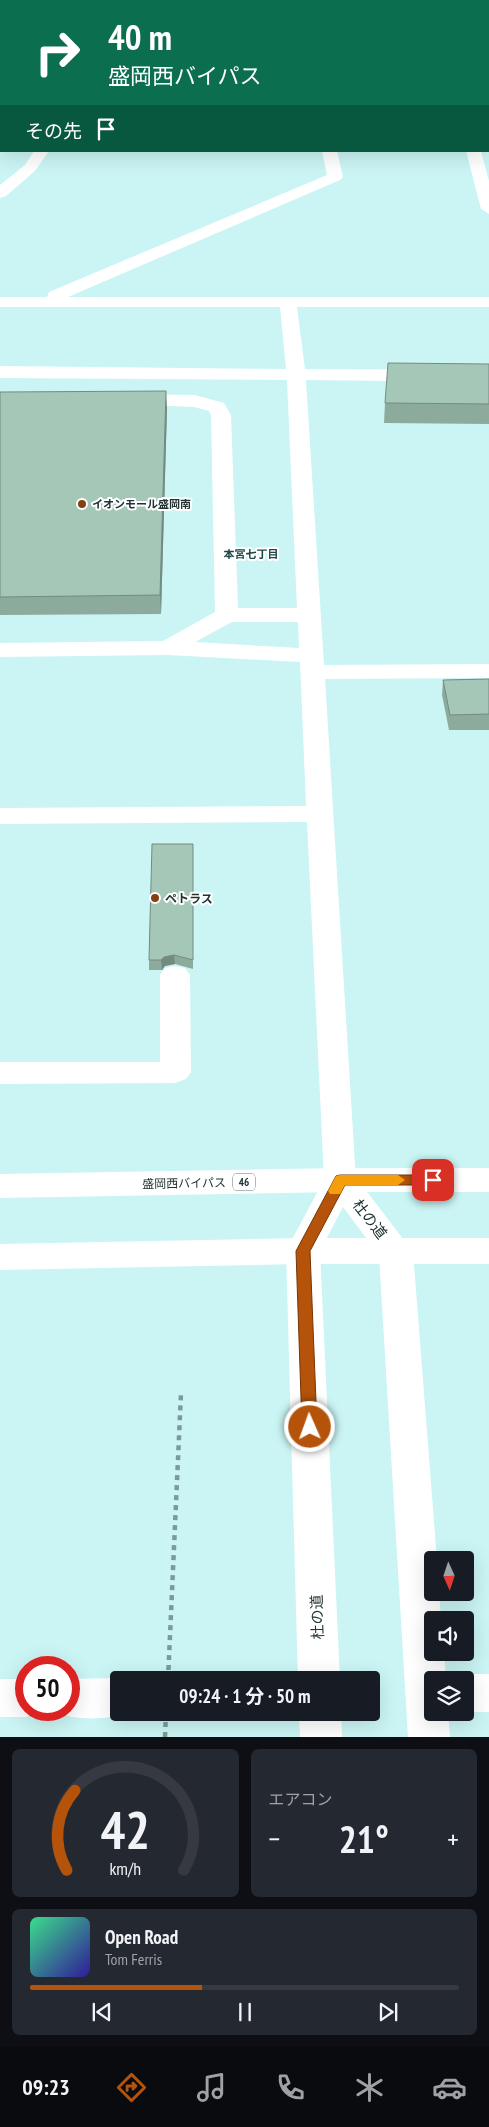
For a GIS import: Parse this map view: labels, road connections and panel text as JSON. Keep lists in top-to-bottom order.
{
  "streets": {
    "main road": ["46", "盛岡西バイパス", "杜の道"]
  },
  "crossings": [
    ["盛岡西バイパス", "杜の道"]
  ],
  "districts": ["本宮七丁目"],
  "places": ["イオンモール盛岡南", "ペトラス"],
  "north": "bottom",
  "page": {
    "turn": ["40 m", "盛岡西バイパス"],
    "then": "その先",
    "limit": "50",
    "trip": "09:24 · 1 分 · 50 m",
    "tile": "エアコン",
    "heat": ["−", "21°", "+"],
    "song": ["Open Road", "Tom Ferris"],
    "tabs": "09:23",
    "gauge": ["42", "km/h"]
  }
}
